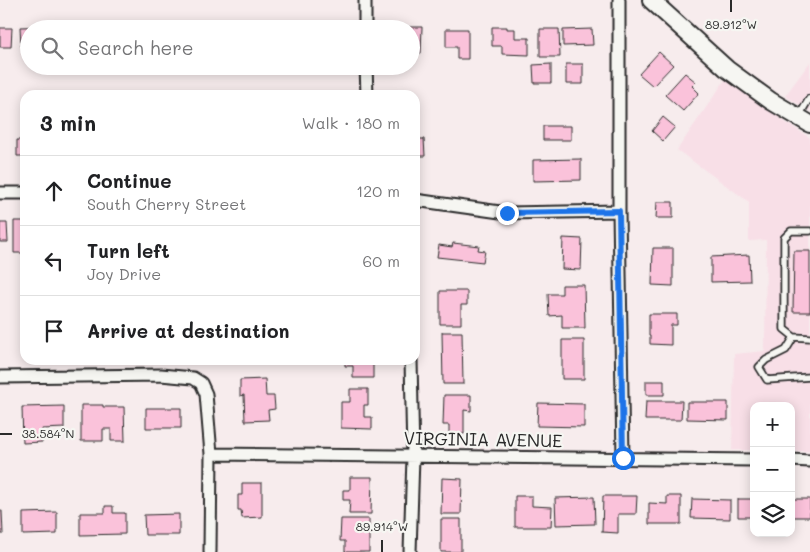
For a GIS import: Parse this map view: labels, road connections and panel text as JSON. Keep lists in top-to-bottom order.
{
  "streets": {
    "street": ["VIRGINIA AVENUE"]
  },
  "page": {
    "search": "Search here",
    "heading": ["3 min", "Walk · 180 m"],
    "list": [
      ["Continue", "South Cherry Street", "120 m"],
      ["Turn left", "Joy Drive", "60 m"],
      "Arrive at destination"
    ],
    "map_buttons": ["+", "−"]
  },
  "coordinates": ["89.912°W", "38.584°N", "89.914°W"]
}
